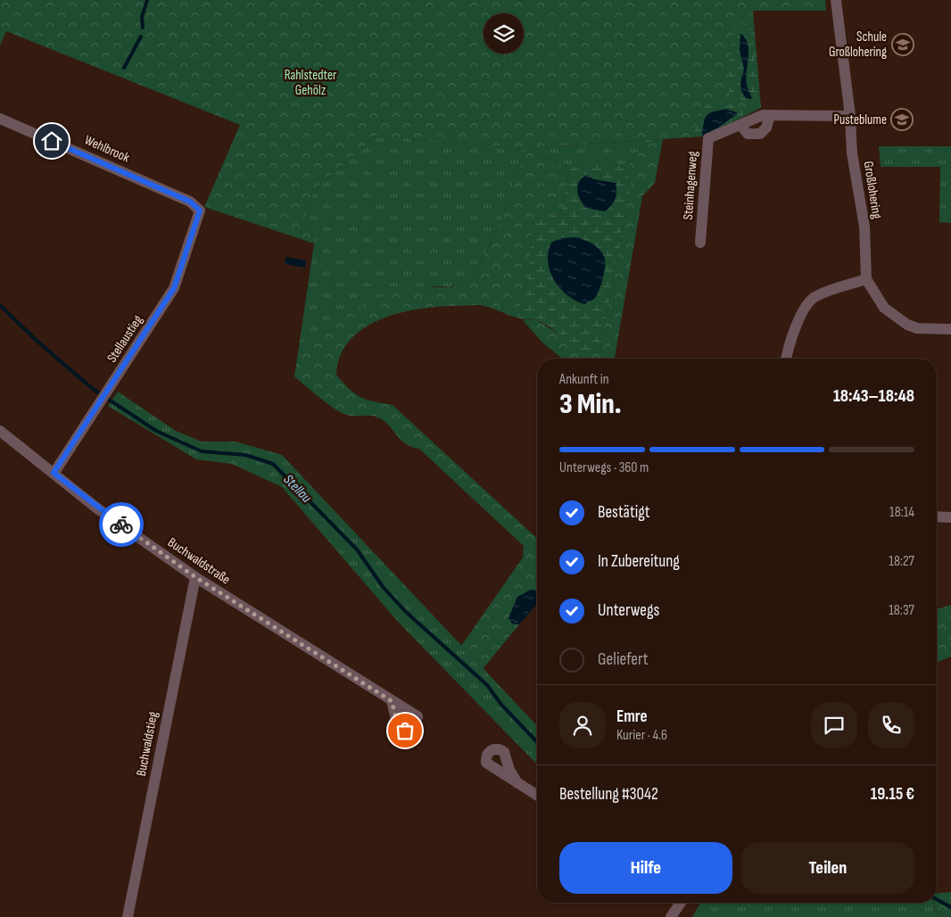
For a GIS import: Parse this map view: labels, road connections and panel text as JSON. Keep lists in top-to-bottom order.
{
  "streets": {
    "street": [
      "Wehlbrook",
      "Steinhagenweg",
      "Großlohering",
      "Stellaustieg",
      "Buchwaldstraße",
      "Buchwaldstieg"
    ]
  },
  "crossings": [
    ["Wehlbrook", "Stellaustieg"],
    ["Steinhagenweg", "Großlohering"],
    ["Stellaustieg", "Buchwaldstraße"],
    ["Buchwaldstraße", "Buchwaldstieg"]
  ],
  "water": ["Stellau"],
  "parks": ["Rahlstedter Gehölz"],
  "places": {
    "school or university": ["Schule Großlohering", "Pusteblume"]
  },
  "page": {
    "heading": ["3 Min.", "Ankunft in", "18:43–18:48"],
    "panel": [
      "Emre",
      "Kurier · 4.6",
      "Bestellung #3042",
      "19.15 €"
    ],
    "bar": "Unterwegs · 360 m",
    "list": [
      ["Bestätigt", "18:14"],
      ["In Zubereitung", "18:27"],
      ["Unterwegs", "18:37"],
      "Geliefert"
    ],
    "buttons": ["Hilfe", "Teilen"]
  }
}
